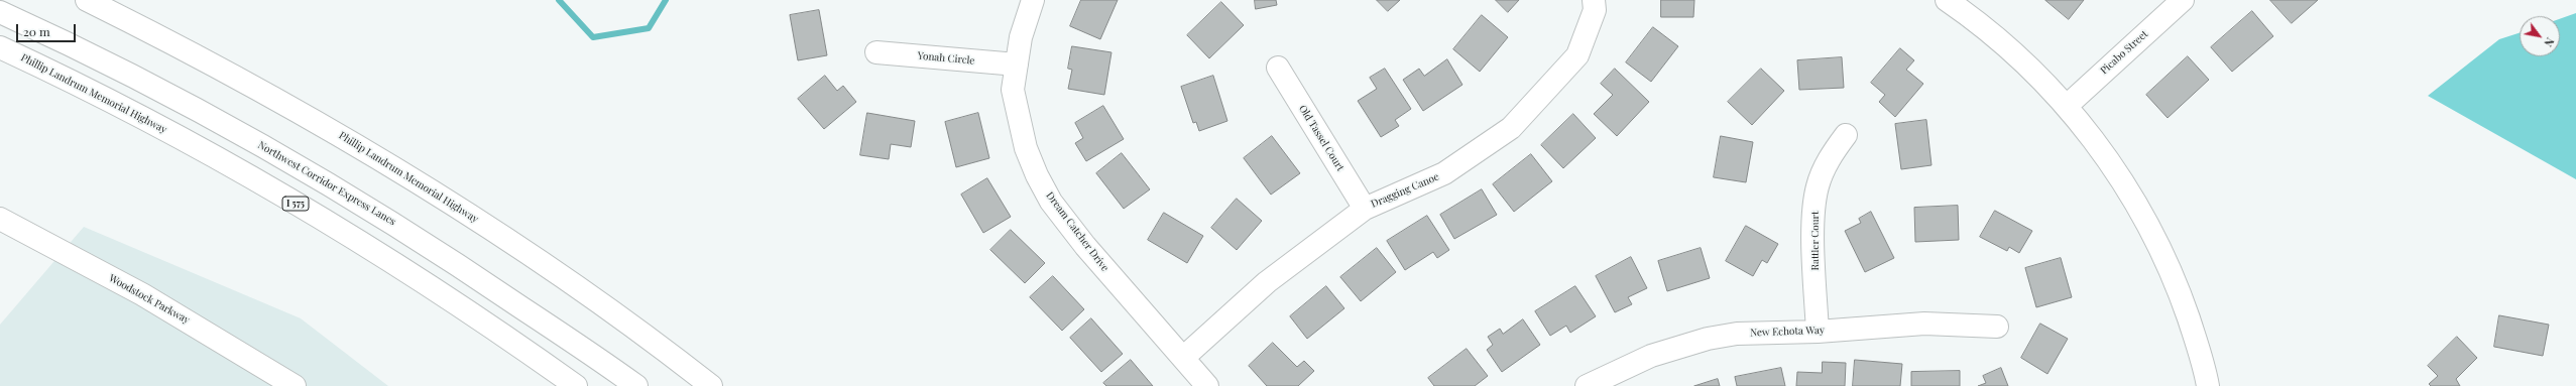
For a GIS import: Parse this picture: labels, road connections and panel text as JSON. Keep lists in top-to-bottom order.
{
  "streets": {
    "main road": [
      "Picabo Street",
      "Yonah Circle",
      "Phillip Landrum Memorial Highway",
      "Old Tassel Court",
      "Northwest Corridor Express Lanes",
      "Dragging Canoe",
      "I 575",
      "Dream Catcher Drive",
      "Rattler Court",
      "Woodstock Parkway",
      "New Echota Way"
    ]
  },
  "crossings": [
    ["Yonah Circle", "Dream Catcher Drive"],
    ["Old Tassel Court", "Dragging Canoe"],
    ["Dragging Canoe", "Dream Catcher Drive"],
    ["Rattler Court", "New Echota Way"]
  ],
  "scale_bar": "20 m",
  "north": "bottom right"
}
